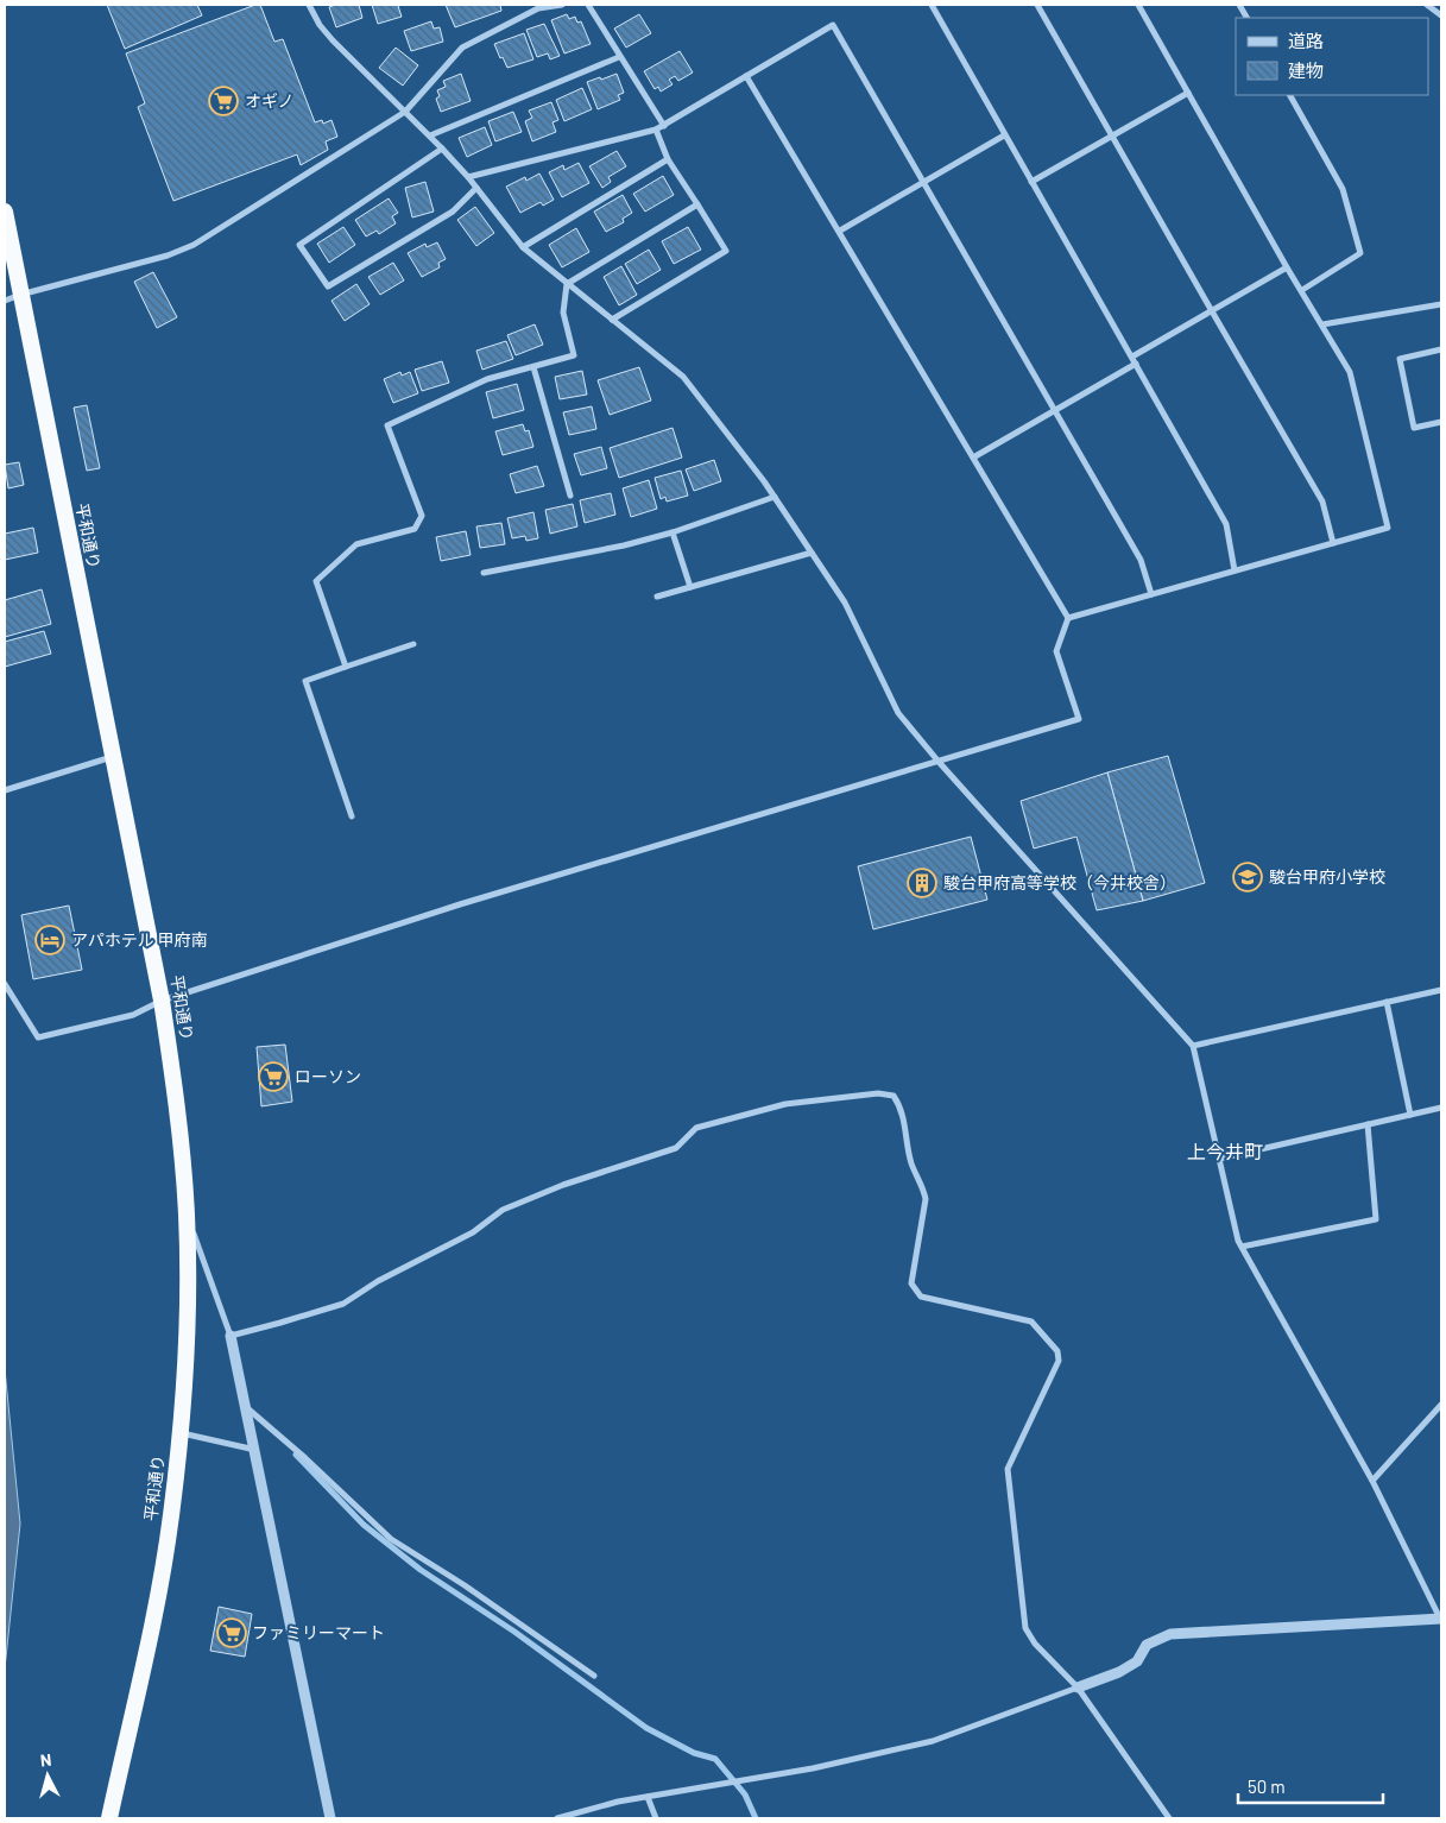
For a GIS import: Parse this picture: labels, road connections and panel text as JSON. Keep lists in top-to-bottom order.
{
  "streets": {
    "highway": ["平和通り"]
  },
  "districts": ["上今井町"],
  "places": {
    "supermarket": ["オギノ", "ローソン", "ファミリーマート"],
    "school or university": ["駿台甲府小学校"],
    "building": ["駿台甲府高等学校（今井校舎）"],
    "hotel": ["アパホテル 甲府南"]
  },
  "legend": ["道路", "建物"],
  "scale_bar": "50 m",
  "north": "top"
}
